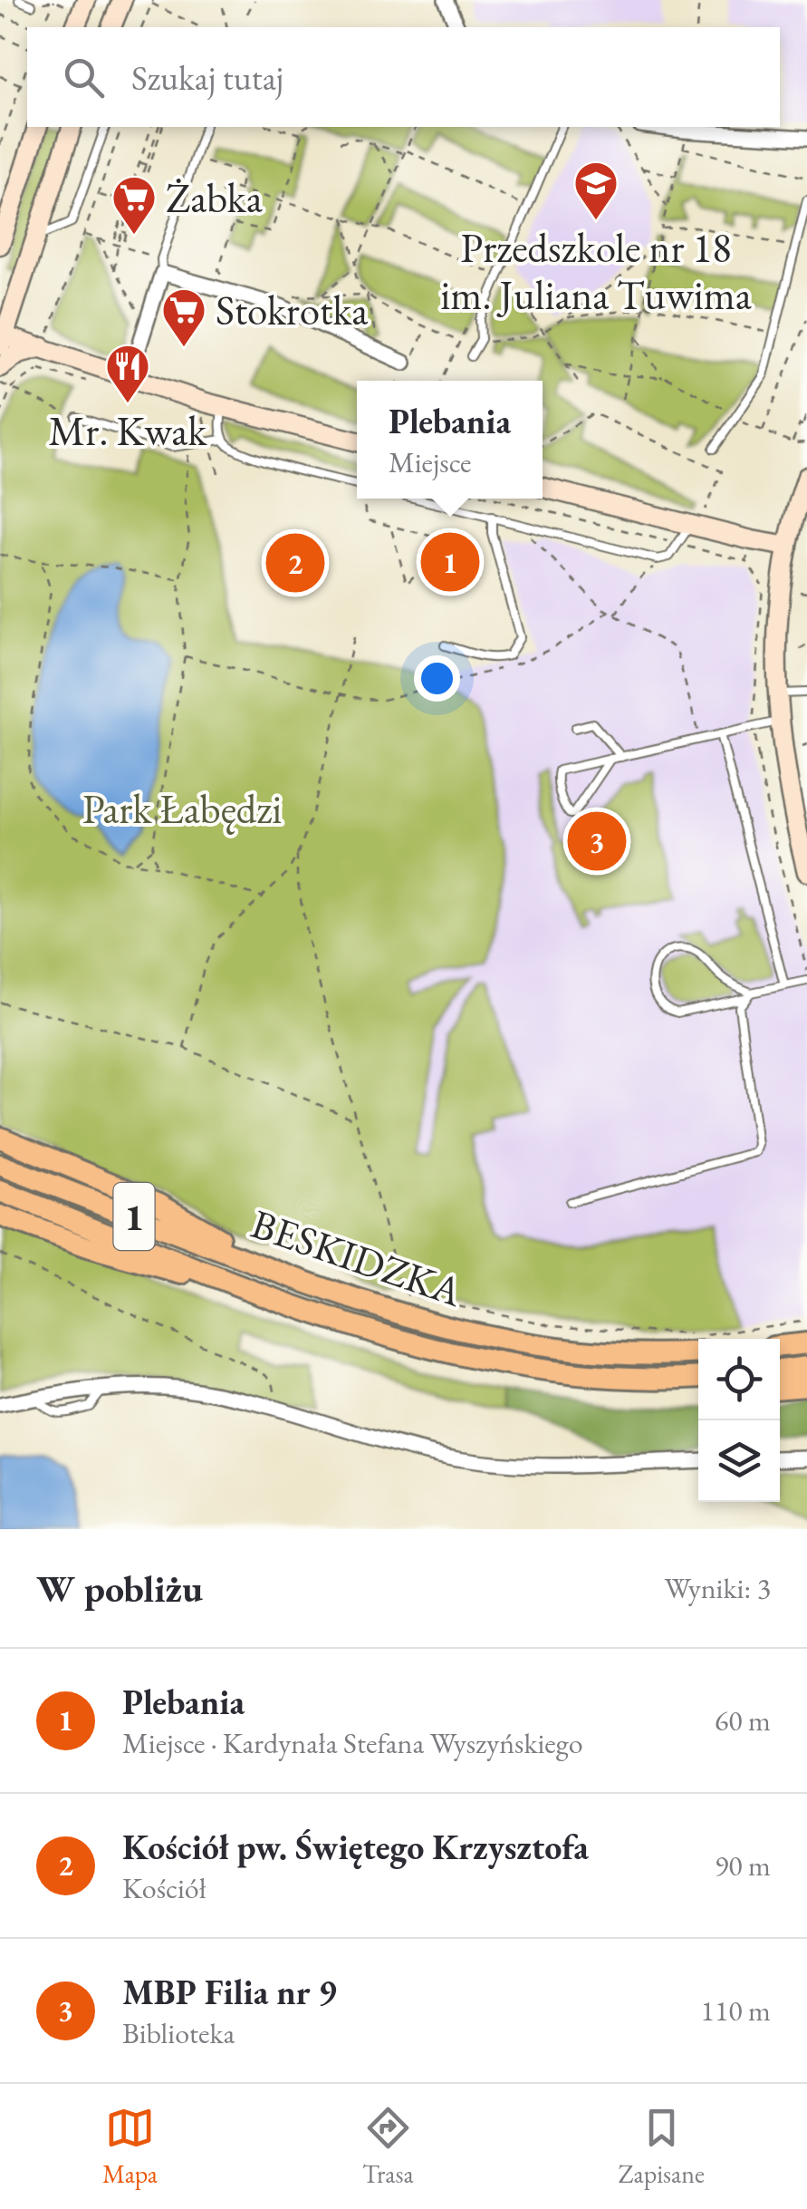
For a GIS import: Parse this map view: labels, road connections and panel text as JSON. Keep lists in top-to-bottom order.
{
  "streets": {
    "main road": ["1", "BESKIDZKA"]
  },
  "parks": ["Park Łabędzi"],
  "places": {
    "school or university": ["Przedszkole nr 18 im. Juliana Tuwima"],
    "supermarket": ["Żabka", "Stokrotka"],
    "restaurant": ["Mr. Kwak"]
  },
  "page": {
    "search": "Szukaj tutaj",
    "popup": ["Plebania", "Miejsce"],
    "pins": ["1", "2", "3"],
    "heading": ["W pobliżu", "Wyniki: 3"],
    "list": [
      {
        "mark": "1",
        "name": "Plebania",
        "note": "Miejsce · Kardynała Stefana Wyszyńskiego",
        "value": "60 m"
      },
      {
        "mark": "2",
        "name": "Kościół pw. Świętego Krzysztofa",
        "note": "Kościół",
        "value": "90 m"
      },
      {
        "mark": "3",
        "name": "MBP Filia nr 9",
        "note": "Biblioteka",
        "value": "110 m"
      }
    ],
    "nav": ["Mapa", "Trasa", "Zapisane"]
  }
}
